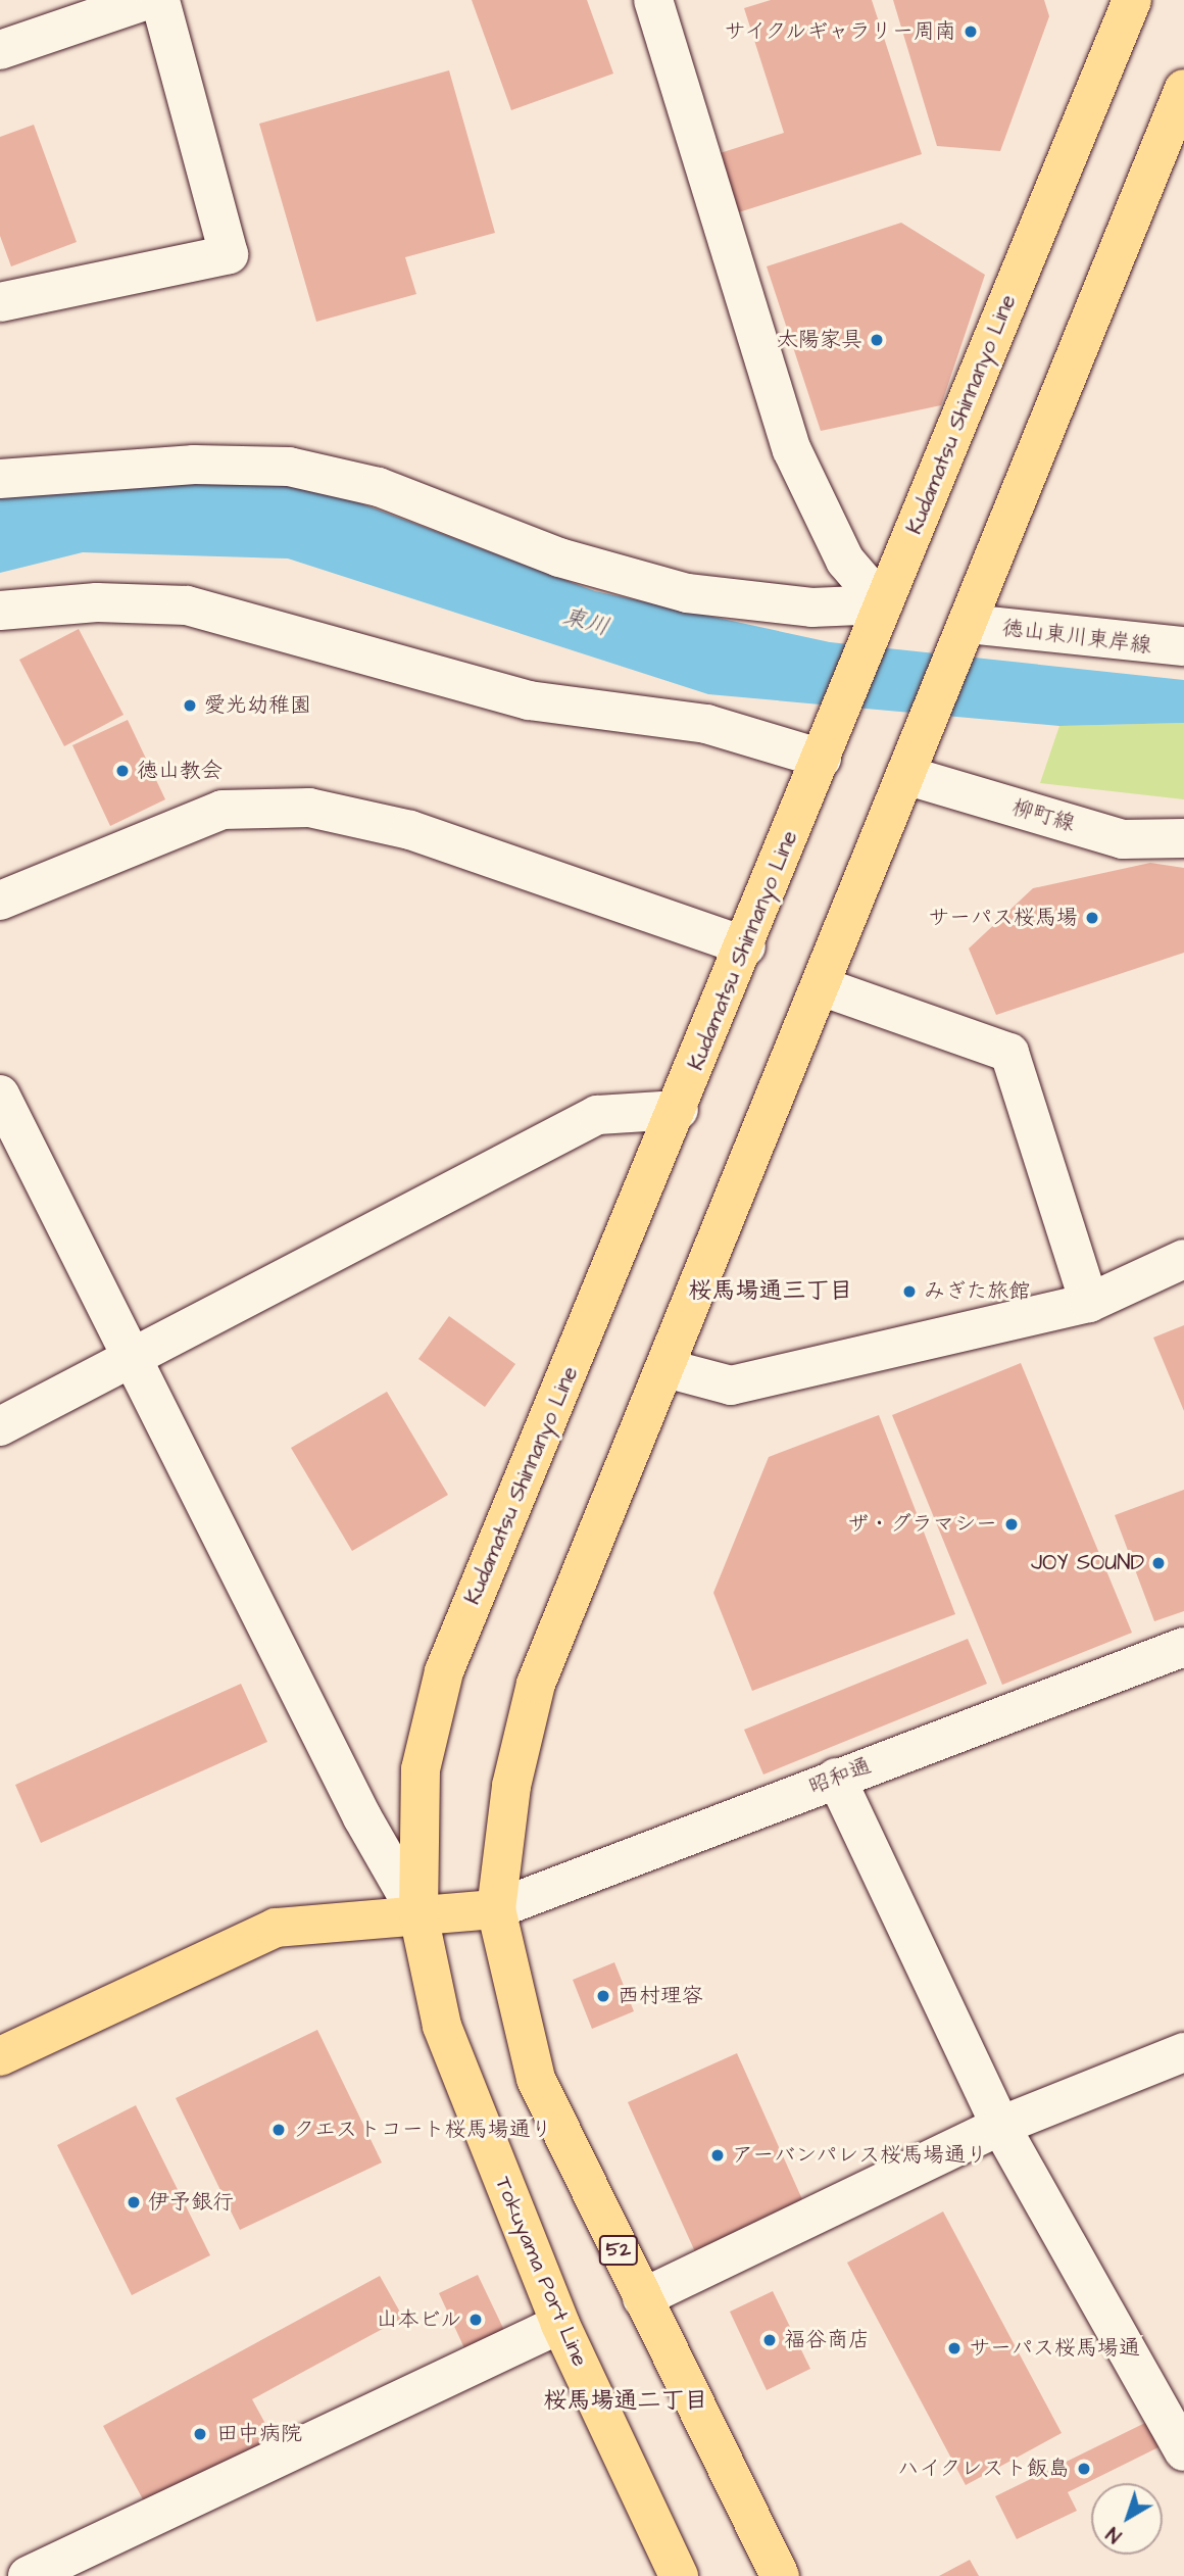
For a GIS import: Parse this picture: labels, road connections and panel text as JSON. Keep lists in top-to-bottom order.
{
  "streets": {
    "main road": ["Kudamatsu Shinnanyo Line", "52", "Tokuyama Port Line"],
    "street": ["徳山東川東岸線", "柳町線", "昭和通"]
  },
  "crossings": [
    ["Kudamatsu Shinnanyo Line", "Tokuyama Port Line"],
    ["昭和通", "52"]
  ],
  "districts": ["桜馬場通三丁目", "桜馬場通二丁目"],
  "water": ["東川"],
  "places": [
    "サイクルギャラリー周南",
    "太陽家具",
    "愛光幼稚園",
    "徳山教会",
    "サーパス桜馬場",
    "みぎた旅館",
    "ザ・グラマシー",
    "JOY SOUND",
    "西村理容",
    "クエストコート桜馬場通り",
    "アーバンパレス桜馬場通り",
    "伊予銀行",
    "山本ビル",
    "福谷商店",
    "サーパス桜馬場通",
    "田中病院",
    "ハイクレスト飯島"
  ],
  "north": "bottom left"
}
